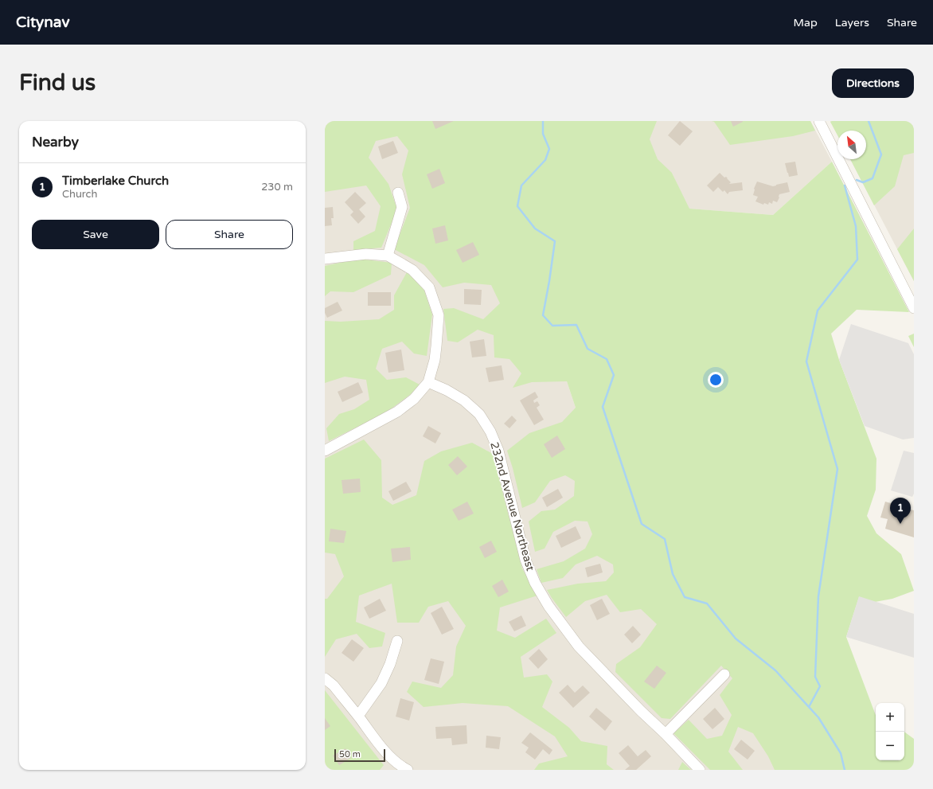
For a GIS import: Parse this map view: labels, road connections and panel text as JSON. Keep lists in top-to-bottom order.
{
  "streets": {
    "street": ["232nd Avenue Northeast"]
  },
  "scale_bar": "50 m",
  "north": "top left",
  "page": {
    "header": "Citynav",
    "nav": ["Map", "Layers", "Share"],
    "buttons": [
      "Directions",
      ["Save", "Share"]
    ],
    "title": "Find us",
    "heading": "Nearby",
    "list": [
      {
        "mark": "1",
        "name": "Timberlake Church",
        "note": "Church",
        "value": "230 m"
      }
    ],
    "pins": "1",
    "map_buttons": ["+", "−"],
    "scale": "50 m"
  }
}
